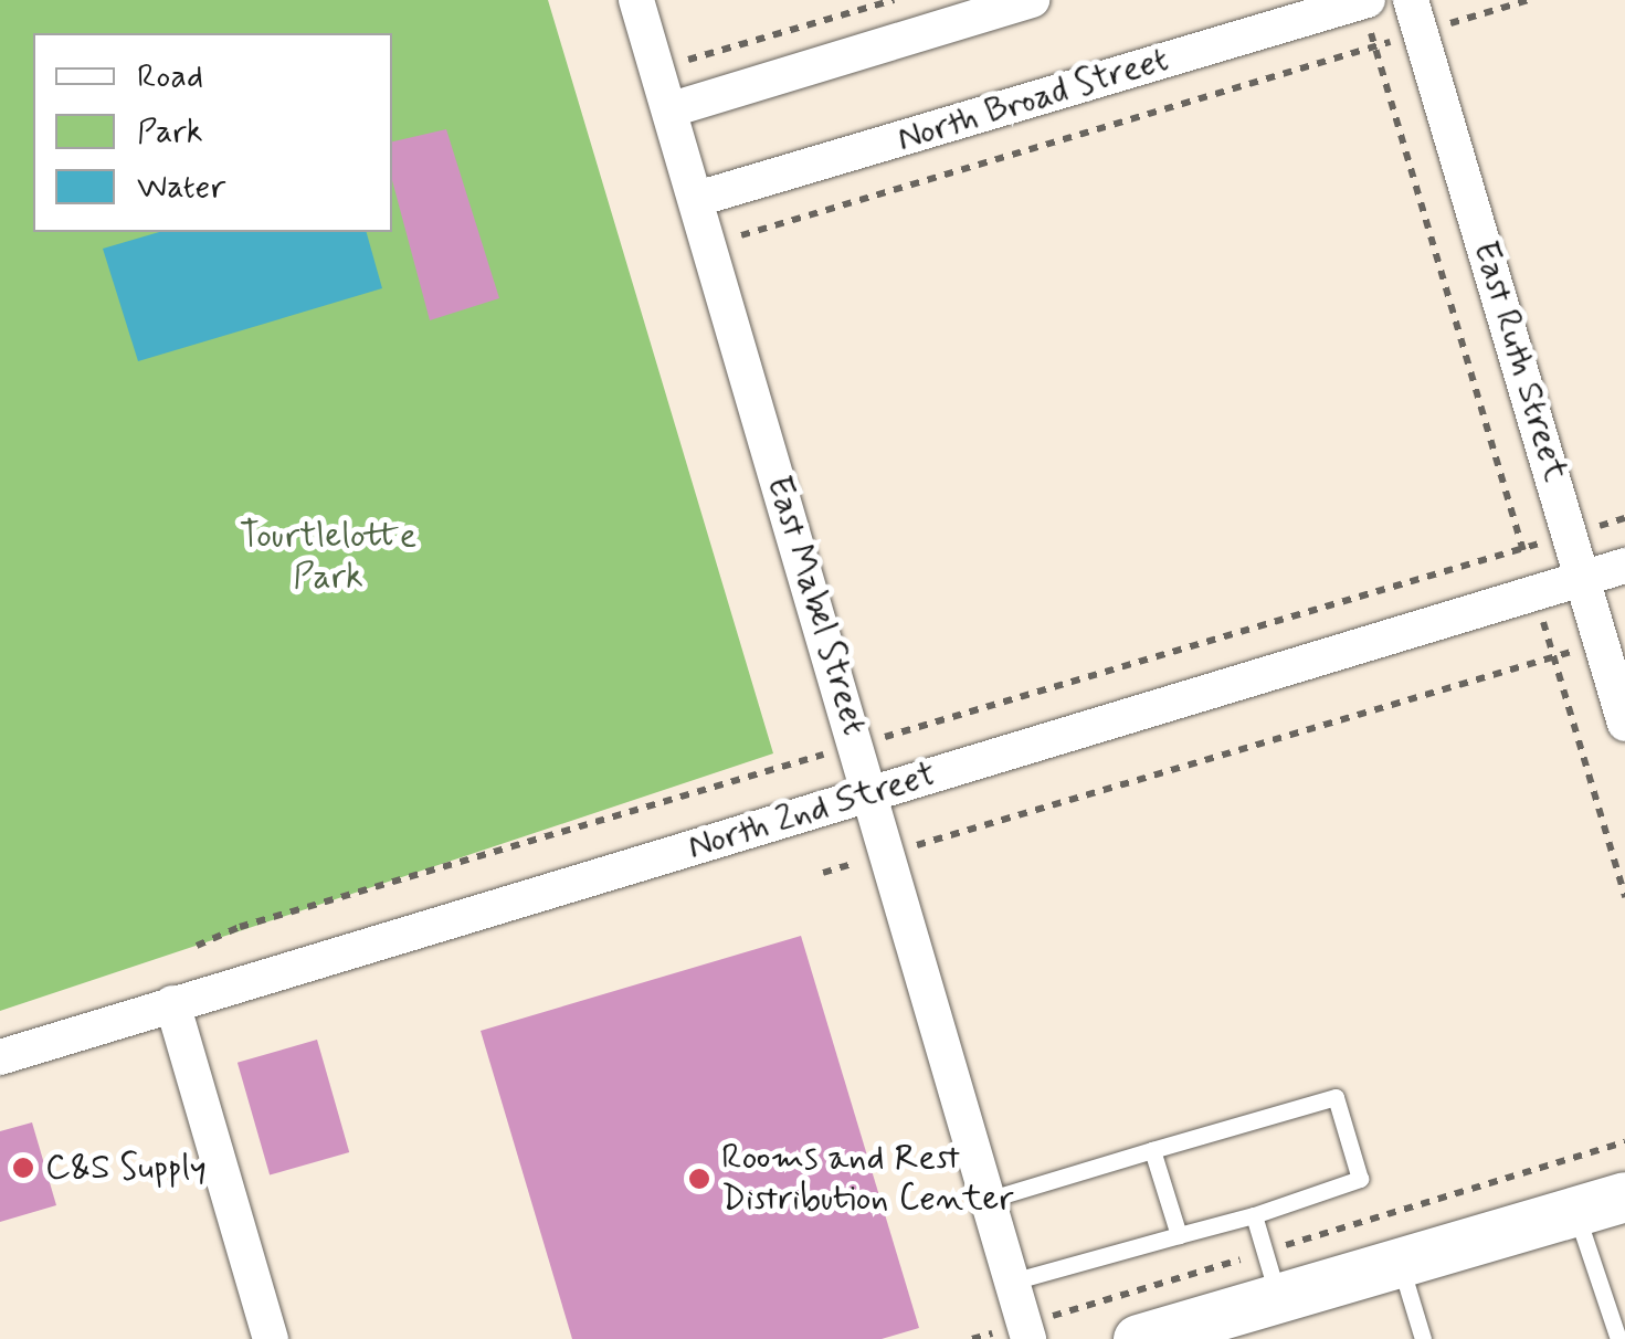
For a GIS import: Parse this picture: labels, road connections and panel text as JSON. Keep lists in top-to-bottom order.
{
  "streets": {
    "street": [
      "North Broad Street",
      "East Ruth Street",
      "East Mabel Street",
      "North 2nd Street"
    ]
  },
  "crossings": [
    ["North Broad Street", "East Mabel Street"],
    ["East Ruth Street", "North 2nd Street"],
    ["East Mabel Street", "North 2nd Street"]
  ],
  "parks": ["Tourtlelotte Park"],
  "places": ["C&S Supply", "Rooms and Rest Distribution Center"],
  "legend": ["Road", "Park", "Water"]
}
